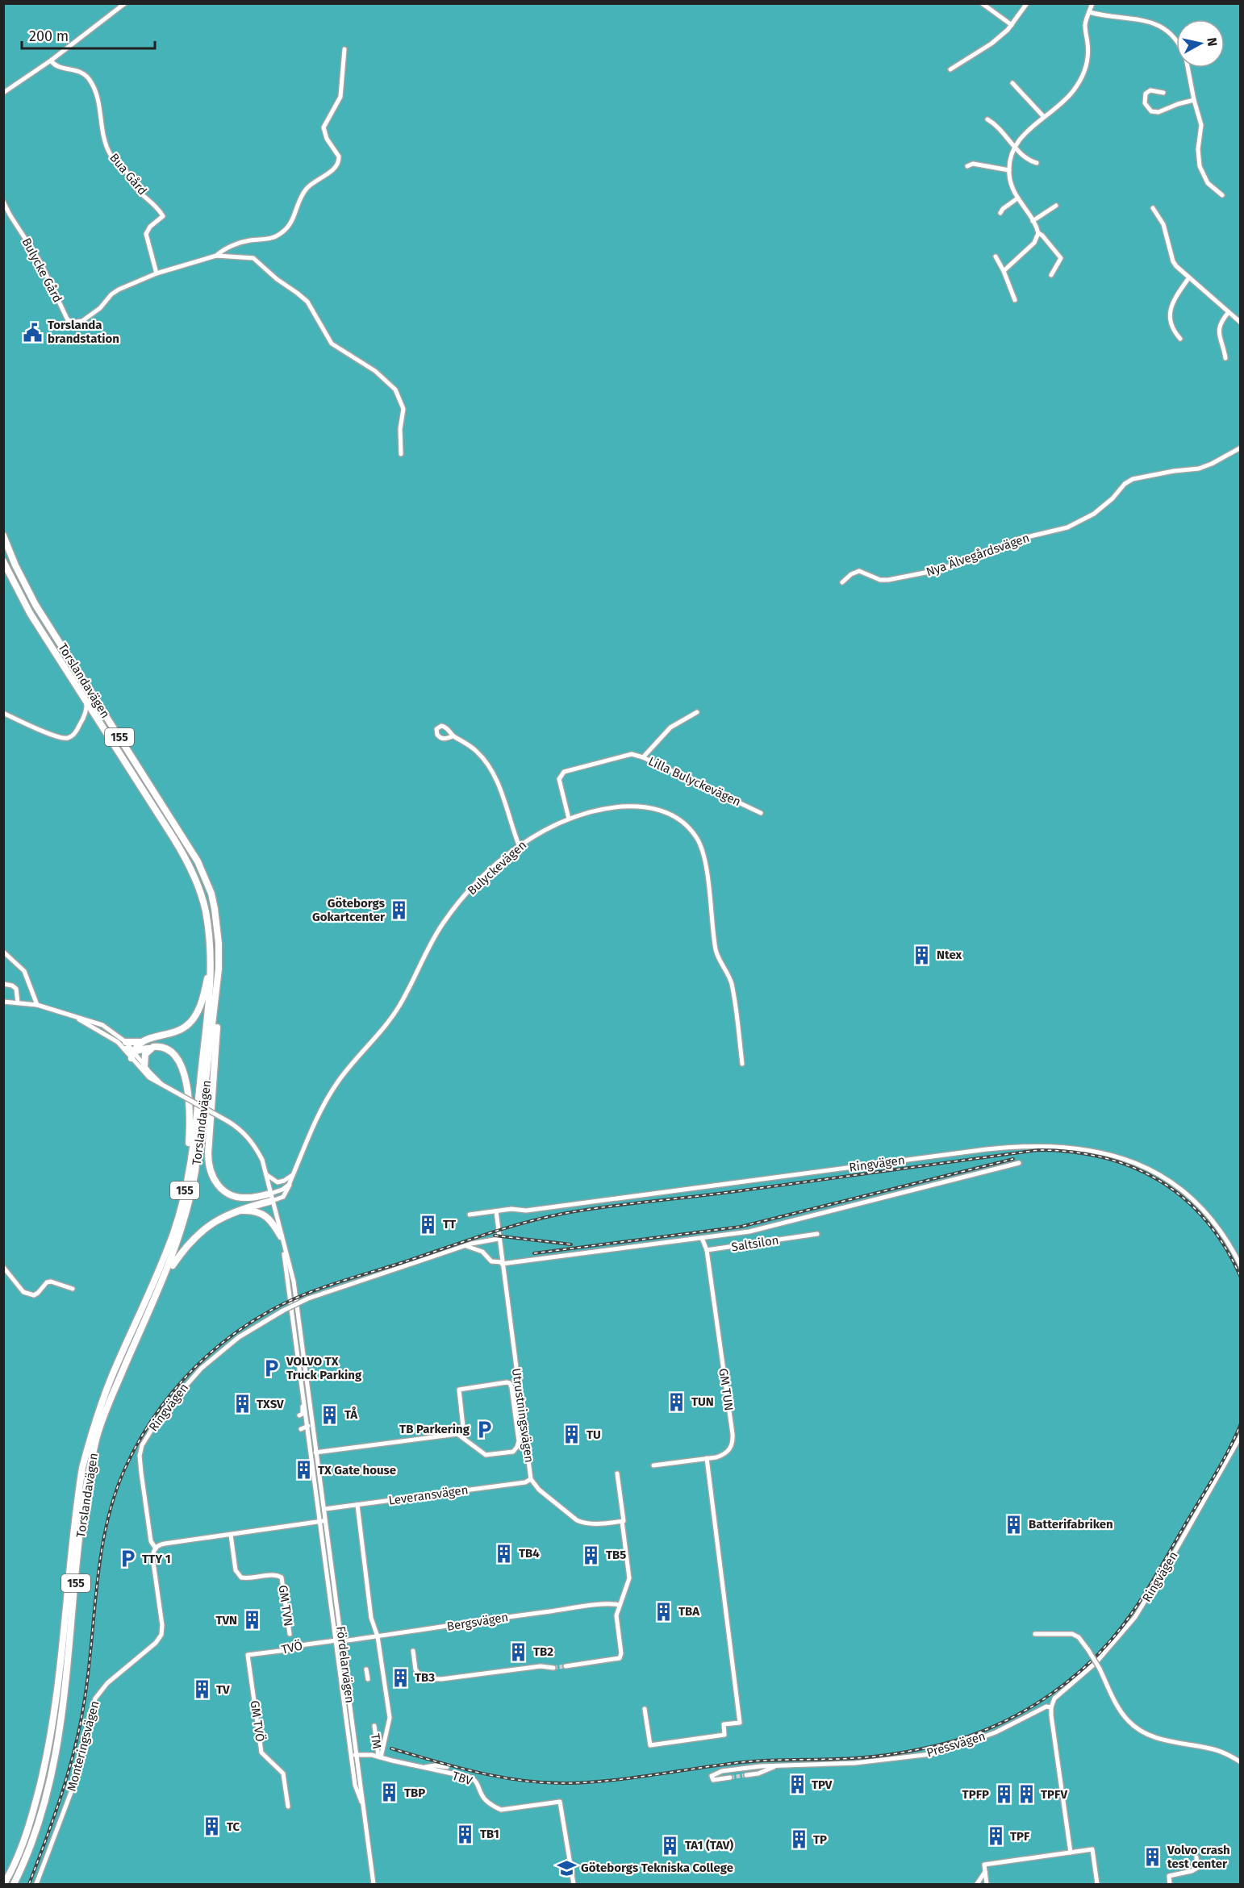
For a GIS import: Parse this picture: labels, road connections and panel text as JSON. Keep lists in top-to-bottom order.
{
  "streets": {
    "main road": ["Torslandavägen", "155"],
    "street": [
      "Bua Gård",
      "Bulycke Gård",
      "Nya Älvegårdsvägen",
      "Lilla Bulyckevägen",
      "Bulyckevägen",
      "Ringvägen",
      "Saltsilon",
      "GM TUN",
      "Utrustningsvägen",
      "Leveransvägen",
      "GM TVN",
      "Bergsvägen",
      "TVÖ",
      "Fördelarvägen",
      "GM TVÖ",
      "TM",
      "Pressvägen",
      "Monteringsvägen",
      "TBV"
    ]
  },
  "crossings": [
    ["Bua Gård", "Bulycke Gård"],
    ["Lilla Bulyckevägen", "Bulyckevägen"],
    ["Ringvägen", "Pressvägen"],
    ["Ringvägen", "Monteringsvägen"],
    ["Saltsilon", "GM TUN"],
    ["Utrustningsvägen", "Leveransvägen"],
    ["Bergsvägen", "TVÖ"],
    ["Bergsvägen", "Fördelarvägen"],
    ["TVÖ", "Fördelarvägen"],
    ["TVÖ", "GM TVÖ"],
    ["Fördelarvägen", "TBV"],
    ["TM", "TBV"]
  ],
  "places": {
    "public building": ["Torslanda brandstation"],
    "building": [
      "Göteborgs Gokartcenter",
      "Ntex",
      "TT",
      "TUN",
      "TXSV",
      "TÅ",
      "TU",
      "TX Gate house",
      "Batterifabriken",
      "TB4",
      "TB5",
      "TBA",
      "TVN",
      "TB2",
      "TB3",
      "TV",
      "TPV",
      "TBP",
      "TPFP",
      "TPFV",
      "TC",
      "TB1",
      "TPF",
      "TP",
      "TA1 (TAV)",
      "Volvo crash test center"
    ],
    "parking": ["VOLVO TX Truck Parking", "TB Parkering", "TTY 1"],
    "school or university": ["Göteborgs Tekniska College"]
  },
  "scale_bar": "200 m",
  "north": "right"
}
